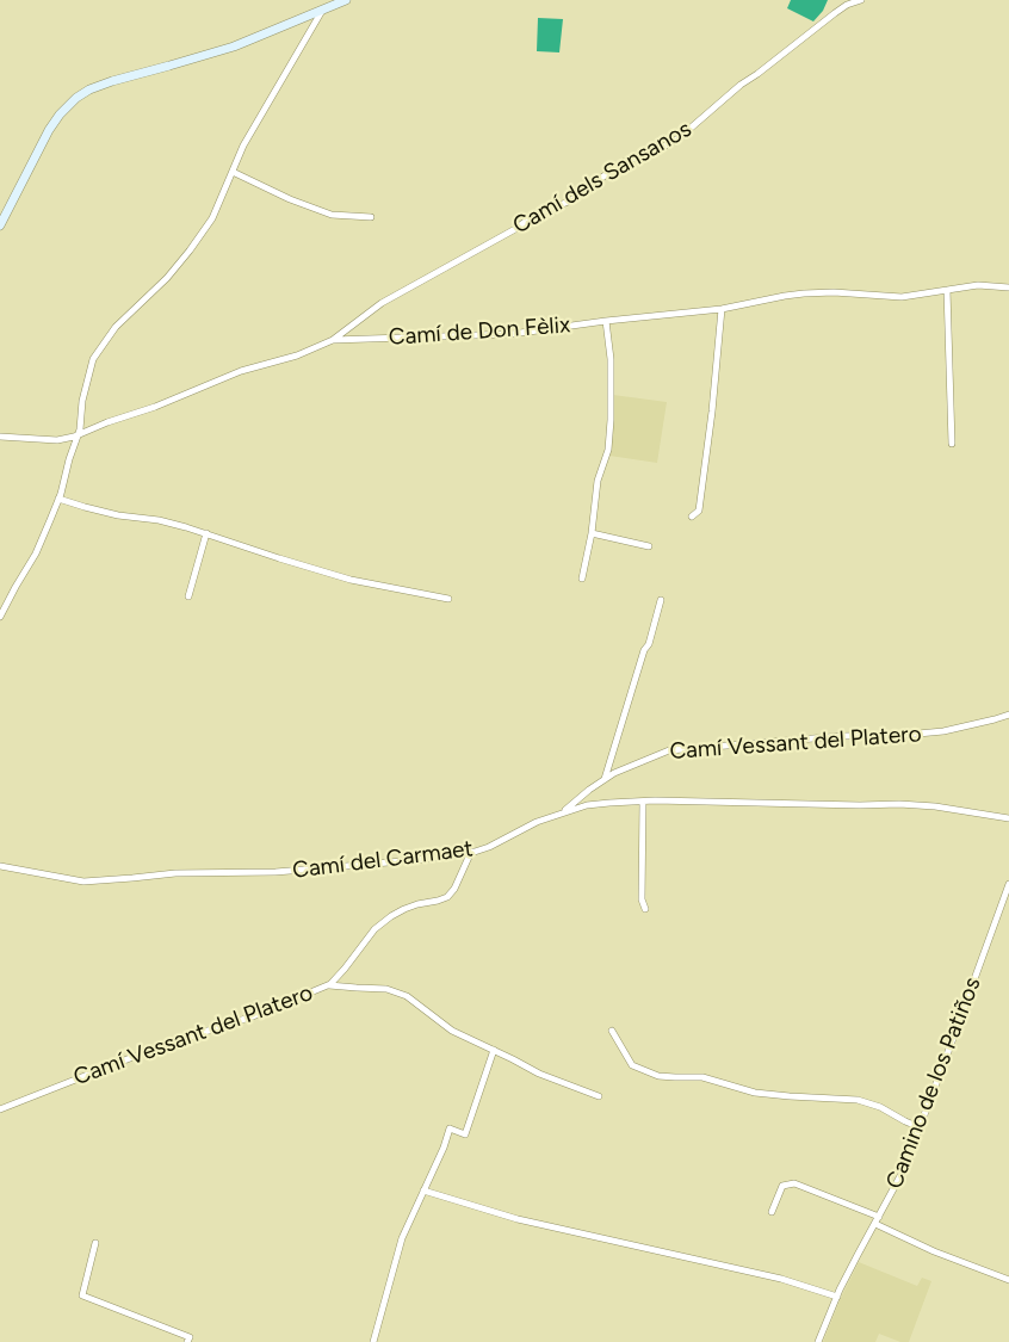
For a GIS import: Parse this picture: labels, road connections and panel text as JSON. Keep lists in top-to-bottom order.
{
  "streets": {
    "street": [
      "Camí dels Sansanos",
      "Camí de Don Fèlix",
      "Camí Vessant del Platero",
      "Camí del Carmaet",
      "Camino de los Patiños"
    ]
  },
  "crossings": [
    ["Camí dels Sansanos", "Camí de Don Fèlix"],
    ["Camí Vessant del Platero", "Camí del Carmaet"]
  ]
}
